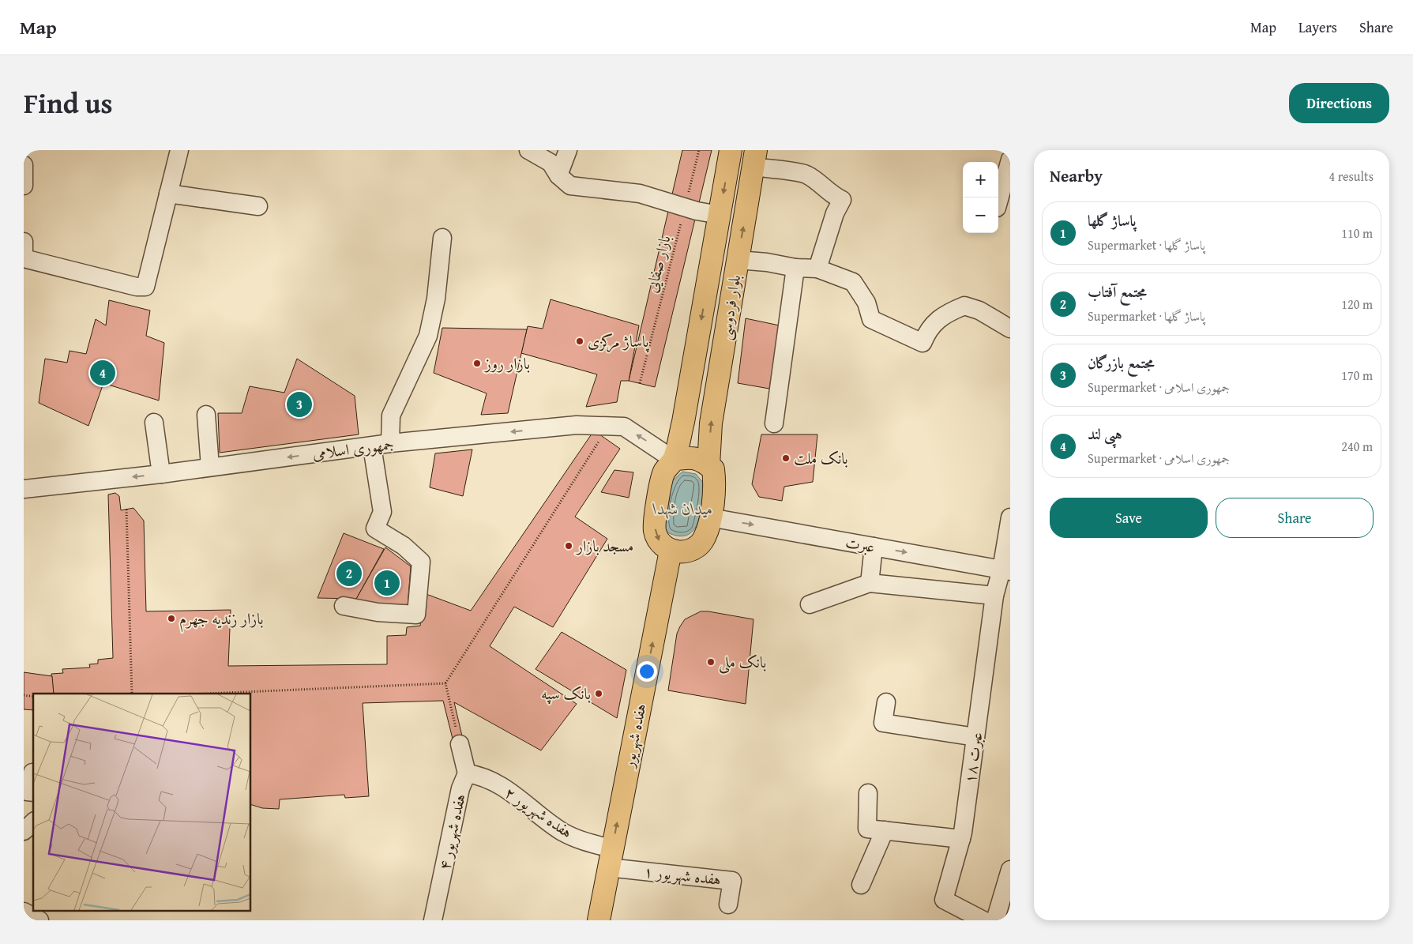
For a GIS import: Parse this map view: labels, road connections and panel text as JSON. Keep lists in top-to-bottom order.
{
  "streets": {
    "main road": ["بلوار فردوسی", "هفده شهریور"],
    "street": [
      "جمهوری اسلامی",
      "عبرت",
      "عبرت ۱۸",
      "هفده شهریور ۲",
      "هفده شهریور ۴",
      "هفده شهریور ۱"
    ],
    "path": ["بازار صفایی"]
  },
  "crossings": [
    ["بلوار فردوسی", "جمهوری اسلامی"],
    ["بلوار فردوسی", "عبرت"],
    ["بلوار فردوسی", "هفده شهریور"],
    ["جمهوری اسلامی", "عبرت"],
    ["جمهوری اسلامی", "هفده شهریور"],
    ["عبرت", "هفده شهریور"],
    ["عبرت", "عبرت ۱۸"],
    ["هفده شهریور", "هفده شهریور ۲"],
    ["هفده شهریور", "هفده شهریور ۱"],
    ["هفده شهریور ۲", "هفده شهریور ۴"],
    ["هفده شهریور ۲", "هفده شهریور ۱"]
  ],
  "one_way": ["جمهوری اسلامی", "هفده شهریور"],
  "water": ["میدان شهدا"],
  "places": [
    "پاساژ مرکزی",
    "بازار روز",
    "بانک ملت",
    "مسجد بازار",
    "بازار زندیه جهرم",
    "بانک ملی",
    "بانک سپه"
  ],
  "page": {
    "header": "Map",
    "nav": ["Map", "Layers", "Share"],
    "title": "Find us",
    "buttons": [
      "Directions",
      ["Save", "Share"]
    ],
    "heading": ["Nearby", "4 results"],
    "map_buttons": ["+", "−"],
    "list": [
      {
        "mark": "1",
        "name": "پاساژ گلها",
        "note": "Supermarket · پاساژ گلها",
        "value": "110 m"
      },
      {
        "mark": "2",
        "name": "مجتمع آفتاب",
        "note": "Supermarket · پاساژ گلها",
        "value": "120 m"
      },
      {
        "mark": "3",
        "name": "مجتمع بازرگان",
        "note": "Supermarket · جمهوری اسلامی",
        "value": "170 m"
      },
      {
        "mark": "4",
        "name": "هپی لند",
        "note": "Supermarket · جمهوری اسلامی",
        "value": "240 m"
      }
    ],
    "pins": [
      "4",
      "3",
      "2",
      "1"
    ]
  }
}
